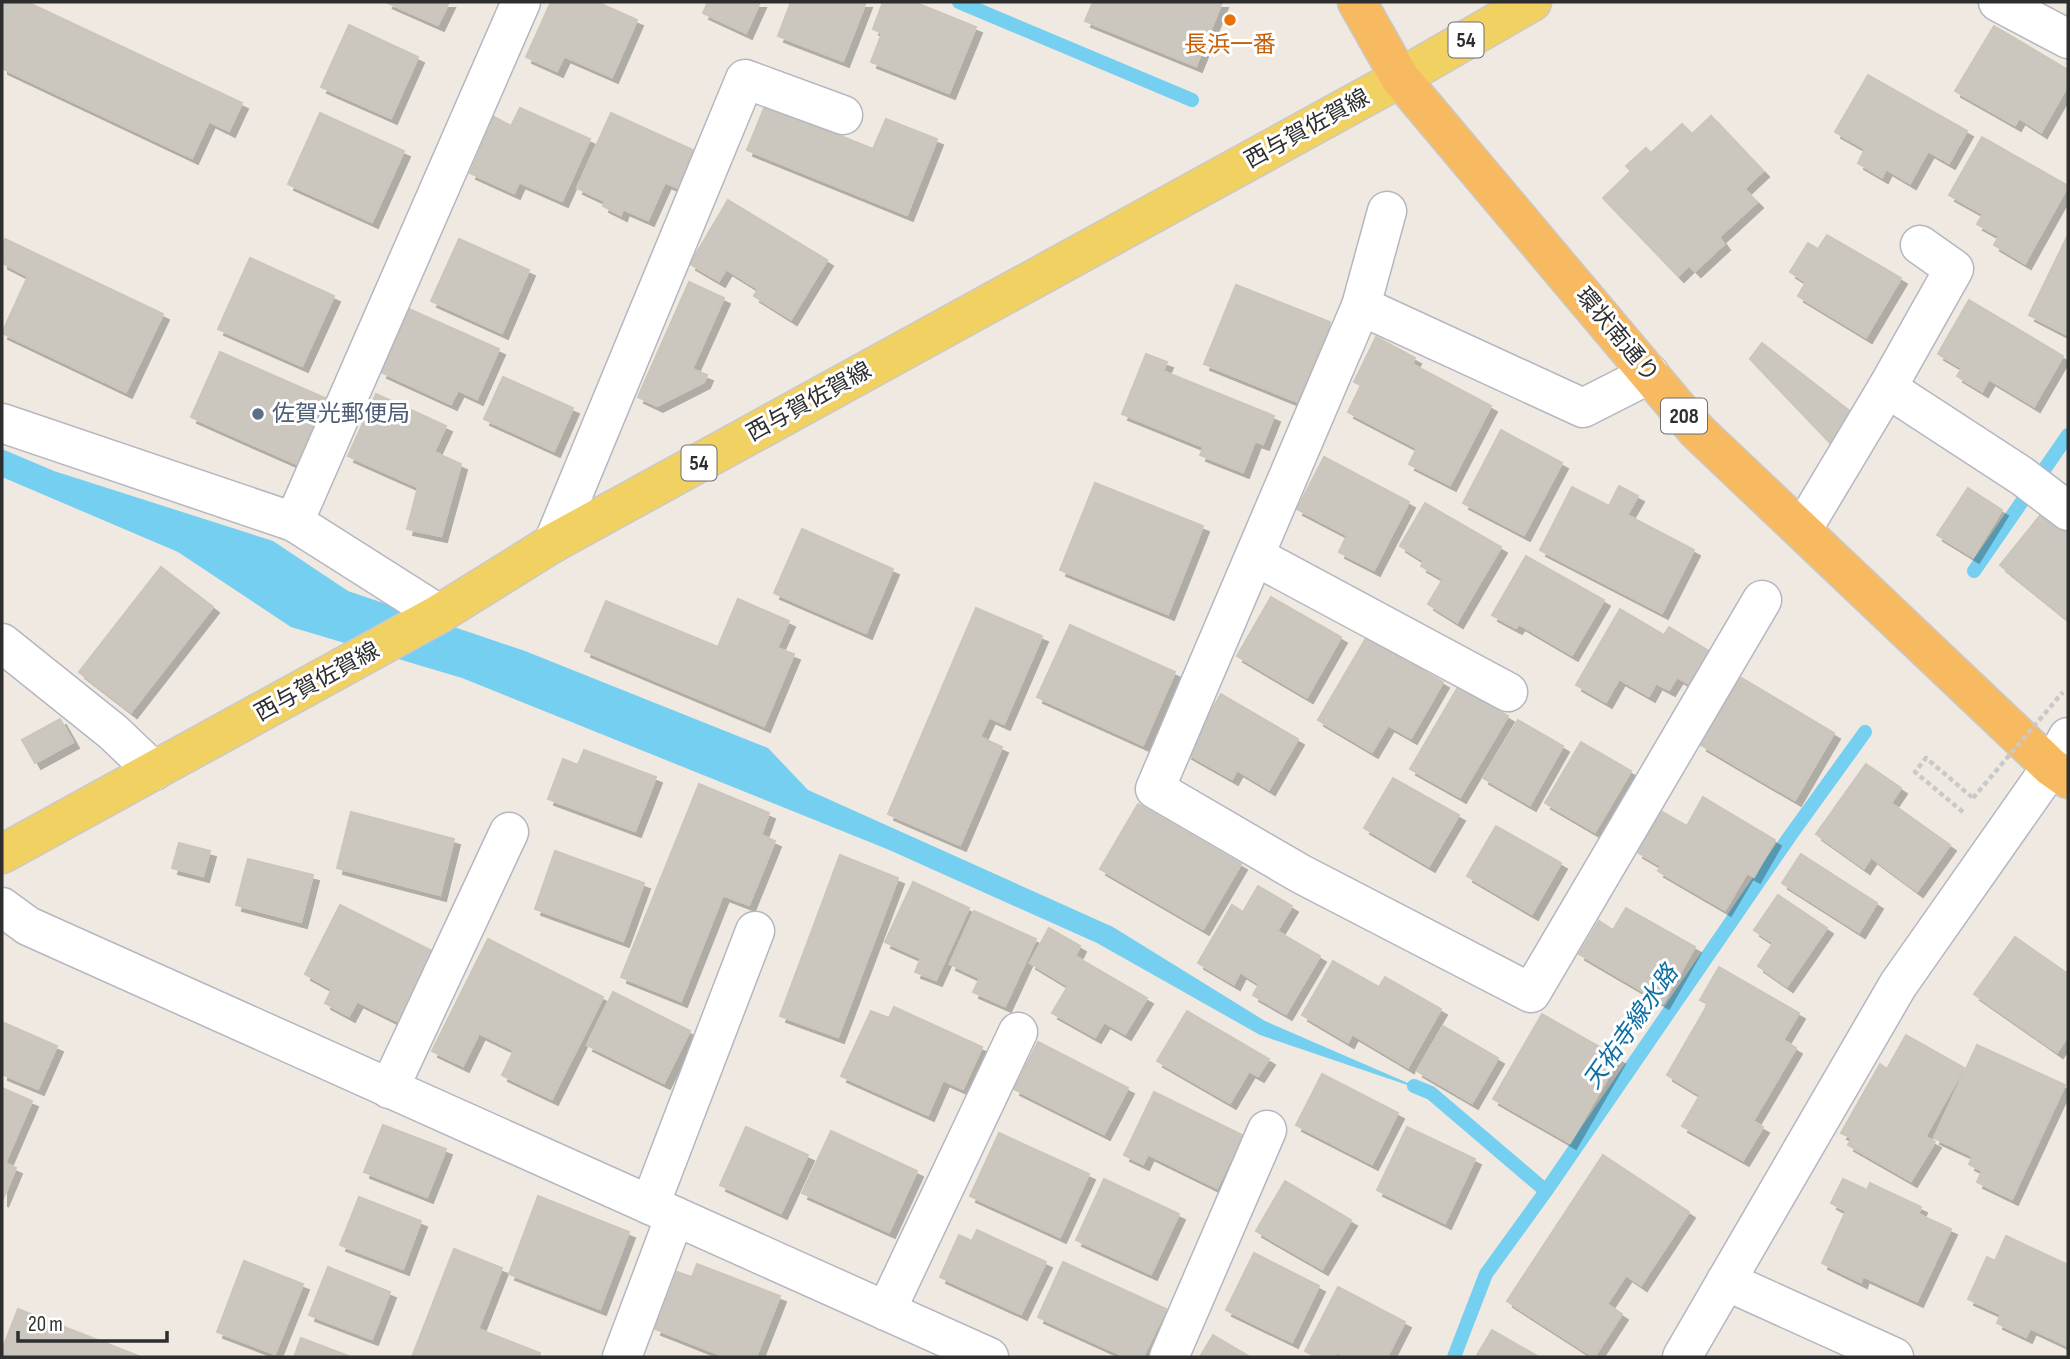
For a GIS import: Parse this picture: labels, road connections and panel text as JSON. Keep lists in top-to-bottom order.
{
  "streets": {
    "highway": ["環状南通り", "208"],
    "main road": ["54", "西与賀佐賀線"]
  },
  "crossings": [
    ["54", "西与賀佐賀線"],
    ["54", "環状南通り"],
    ["西与賀佐賀線", "環状南通り"]
  ],
  "water": ["天祐寺線水路"],
  "places": ["長浜一番", "佐賀光郵便局"],
  "scale_bar": "20 m"
}
